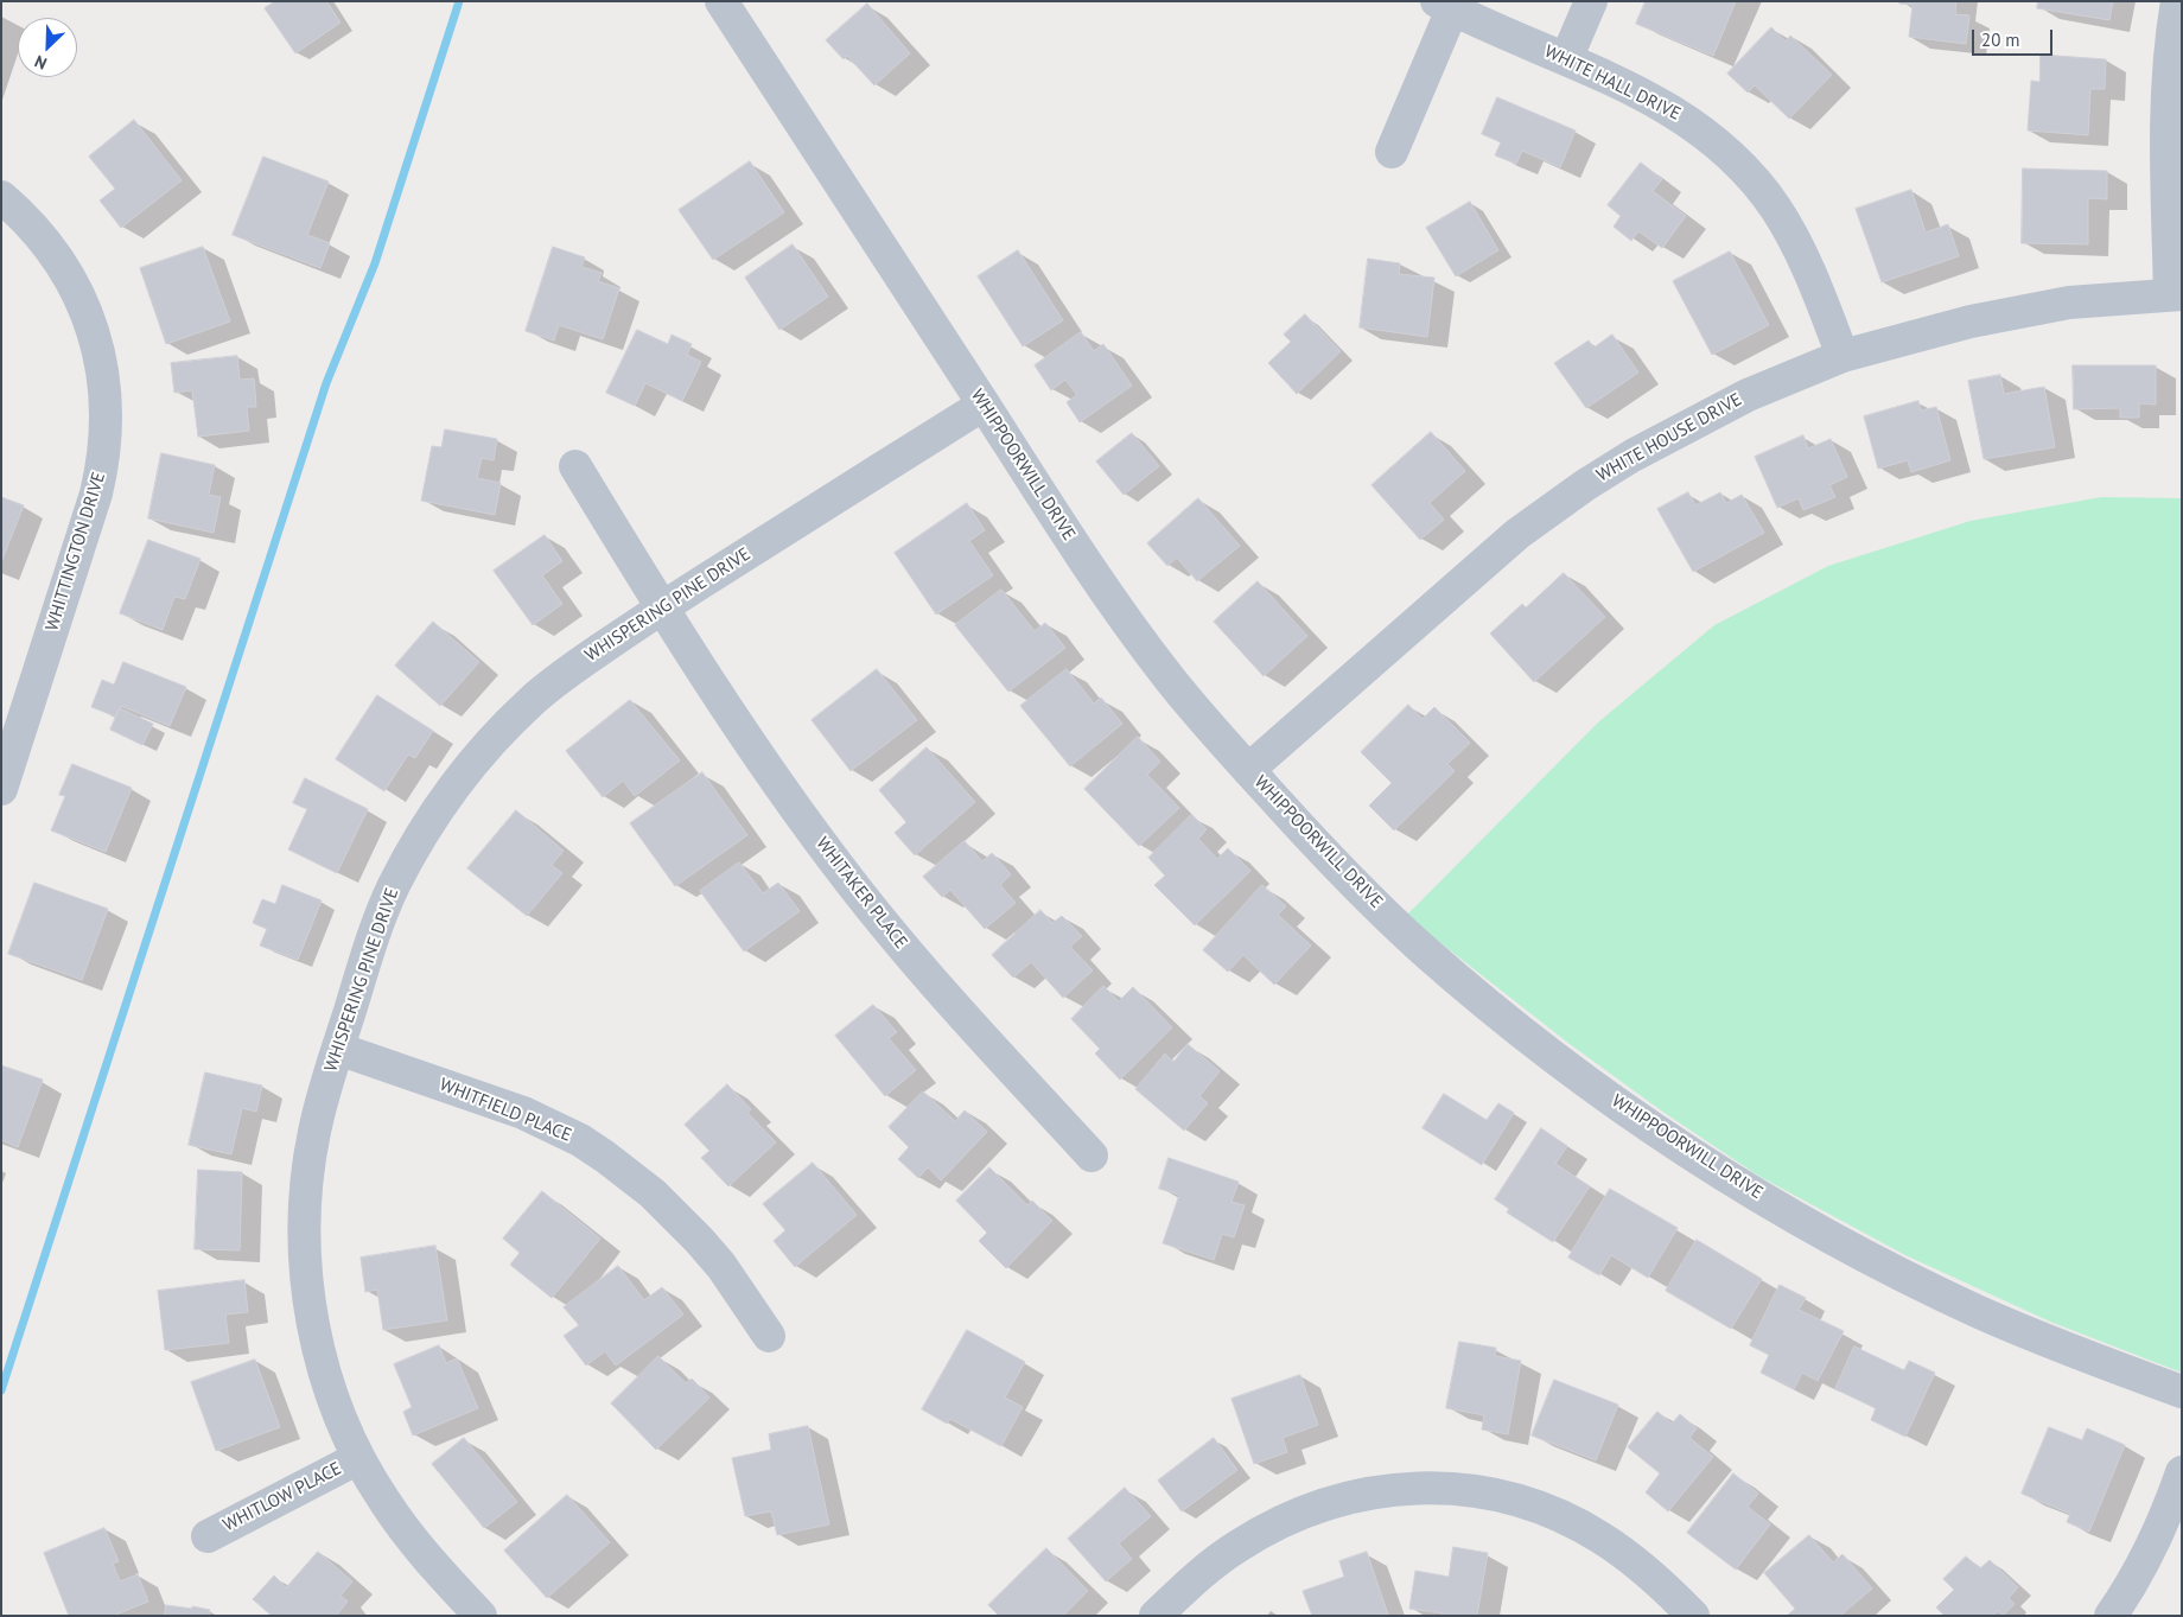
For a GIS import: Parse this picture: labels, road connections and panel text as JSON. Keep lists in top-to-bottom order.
{
  "streets": {
    "street": [
      "WHITE HALL DRIVE",
      "WHITE HOUSE DRIVE",
      "WHIPPOORWILL DRIVE",
      "WHITTINGTON DRIVE",
      "WHISPERING PINE DRIVE",
      "WHITAKER PLACE",
      "WHITFIELD PLACE",
      "WHITLOW PLACE"
    ]
  },
  "crossings": [
    ["WHITE HALL DRIVE", "WHITE HOUSE DRIVE"],
    ["WHITE HOUSE DRIVE", "WHIPPOORWILL DRIVE"],
    ["WHIPPOORWILL DRIVE", "WHISPERING PINE DRIVE"],
    ["WHISPERING PINE DRIVE", "WHITAKER PLACE"],
    ["WHISPERING PINE DRIVE", "WHITFIELD PLACE"],
    ["WHISPERING PINE DRIVE", "WHITLOW PLACE"]
  ],
  "scale_bar": "20 m",
  "north": "bottom left"
}
